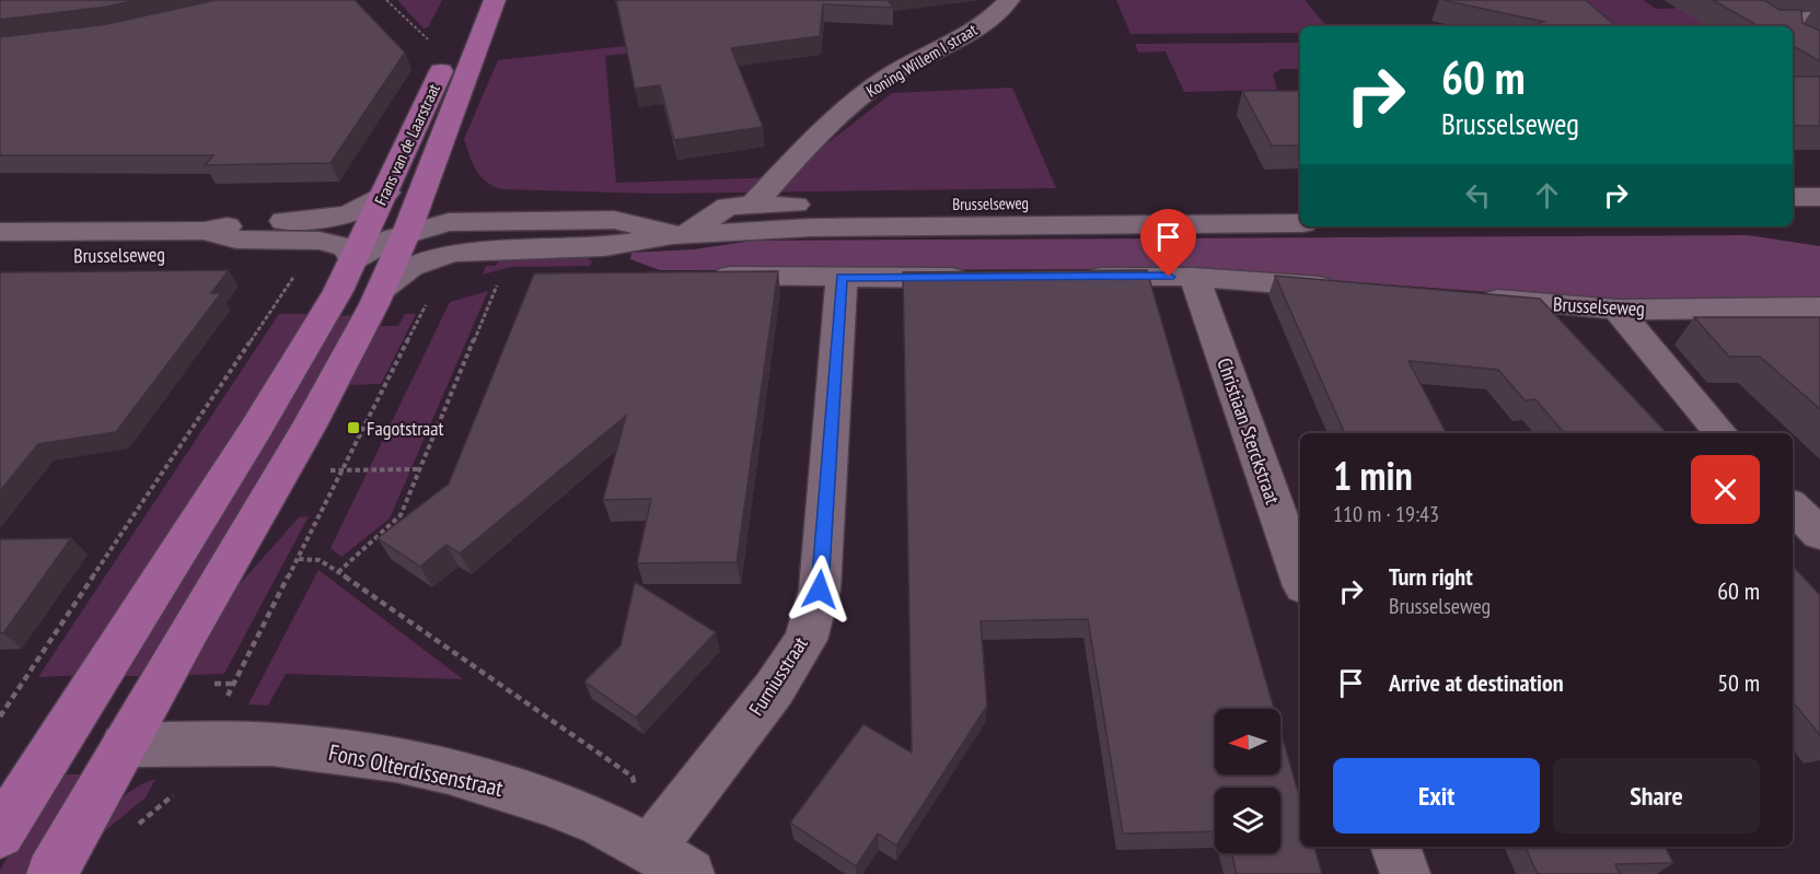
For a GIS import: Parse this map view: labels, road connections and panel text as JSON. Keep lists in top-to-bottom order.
{
  "streets": {
    "main road": ["Frans van de Laarstraat"],
    "street": [
      "Koning Willem I straat",
      "Brusselseweg",
      "Christiaan Sterckstraat",
      "Furniusstraat",
      "Fons Olterdissenstraat"
    ]
  },
  "crossings": [
    ["Koning Willem I straat", "Brusselseweg"],
    ["Frans van de Laarstraat", "Brusselseweg"],
    ["Furniusstraat", "Fons Olterdissenstraat"]
  ],
  "places": {
    "transit": ["Fagotstraat"]
  },
  "north": "left",
  "page": {
    "turn": ["60 m", "Brusselseweg"],
    "heading": ["1 min", "110 m · 19:43"],
    "list": [
      {
        "name": "Turn right",
        "note": "Brusselseweg",
        "value": "60 m"
      },
      {
        "name": "Arrive at destination",
        "value": "50 m"
      }
    ],
    "buttons": ["Exit", "Share"]
  }
}
